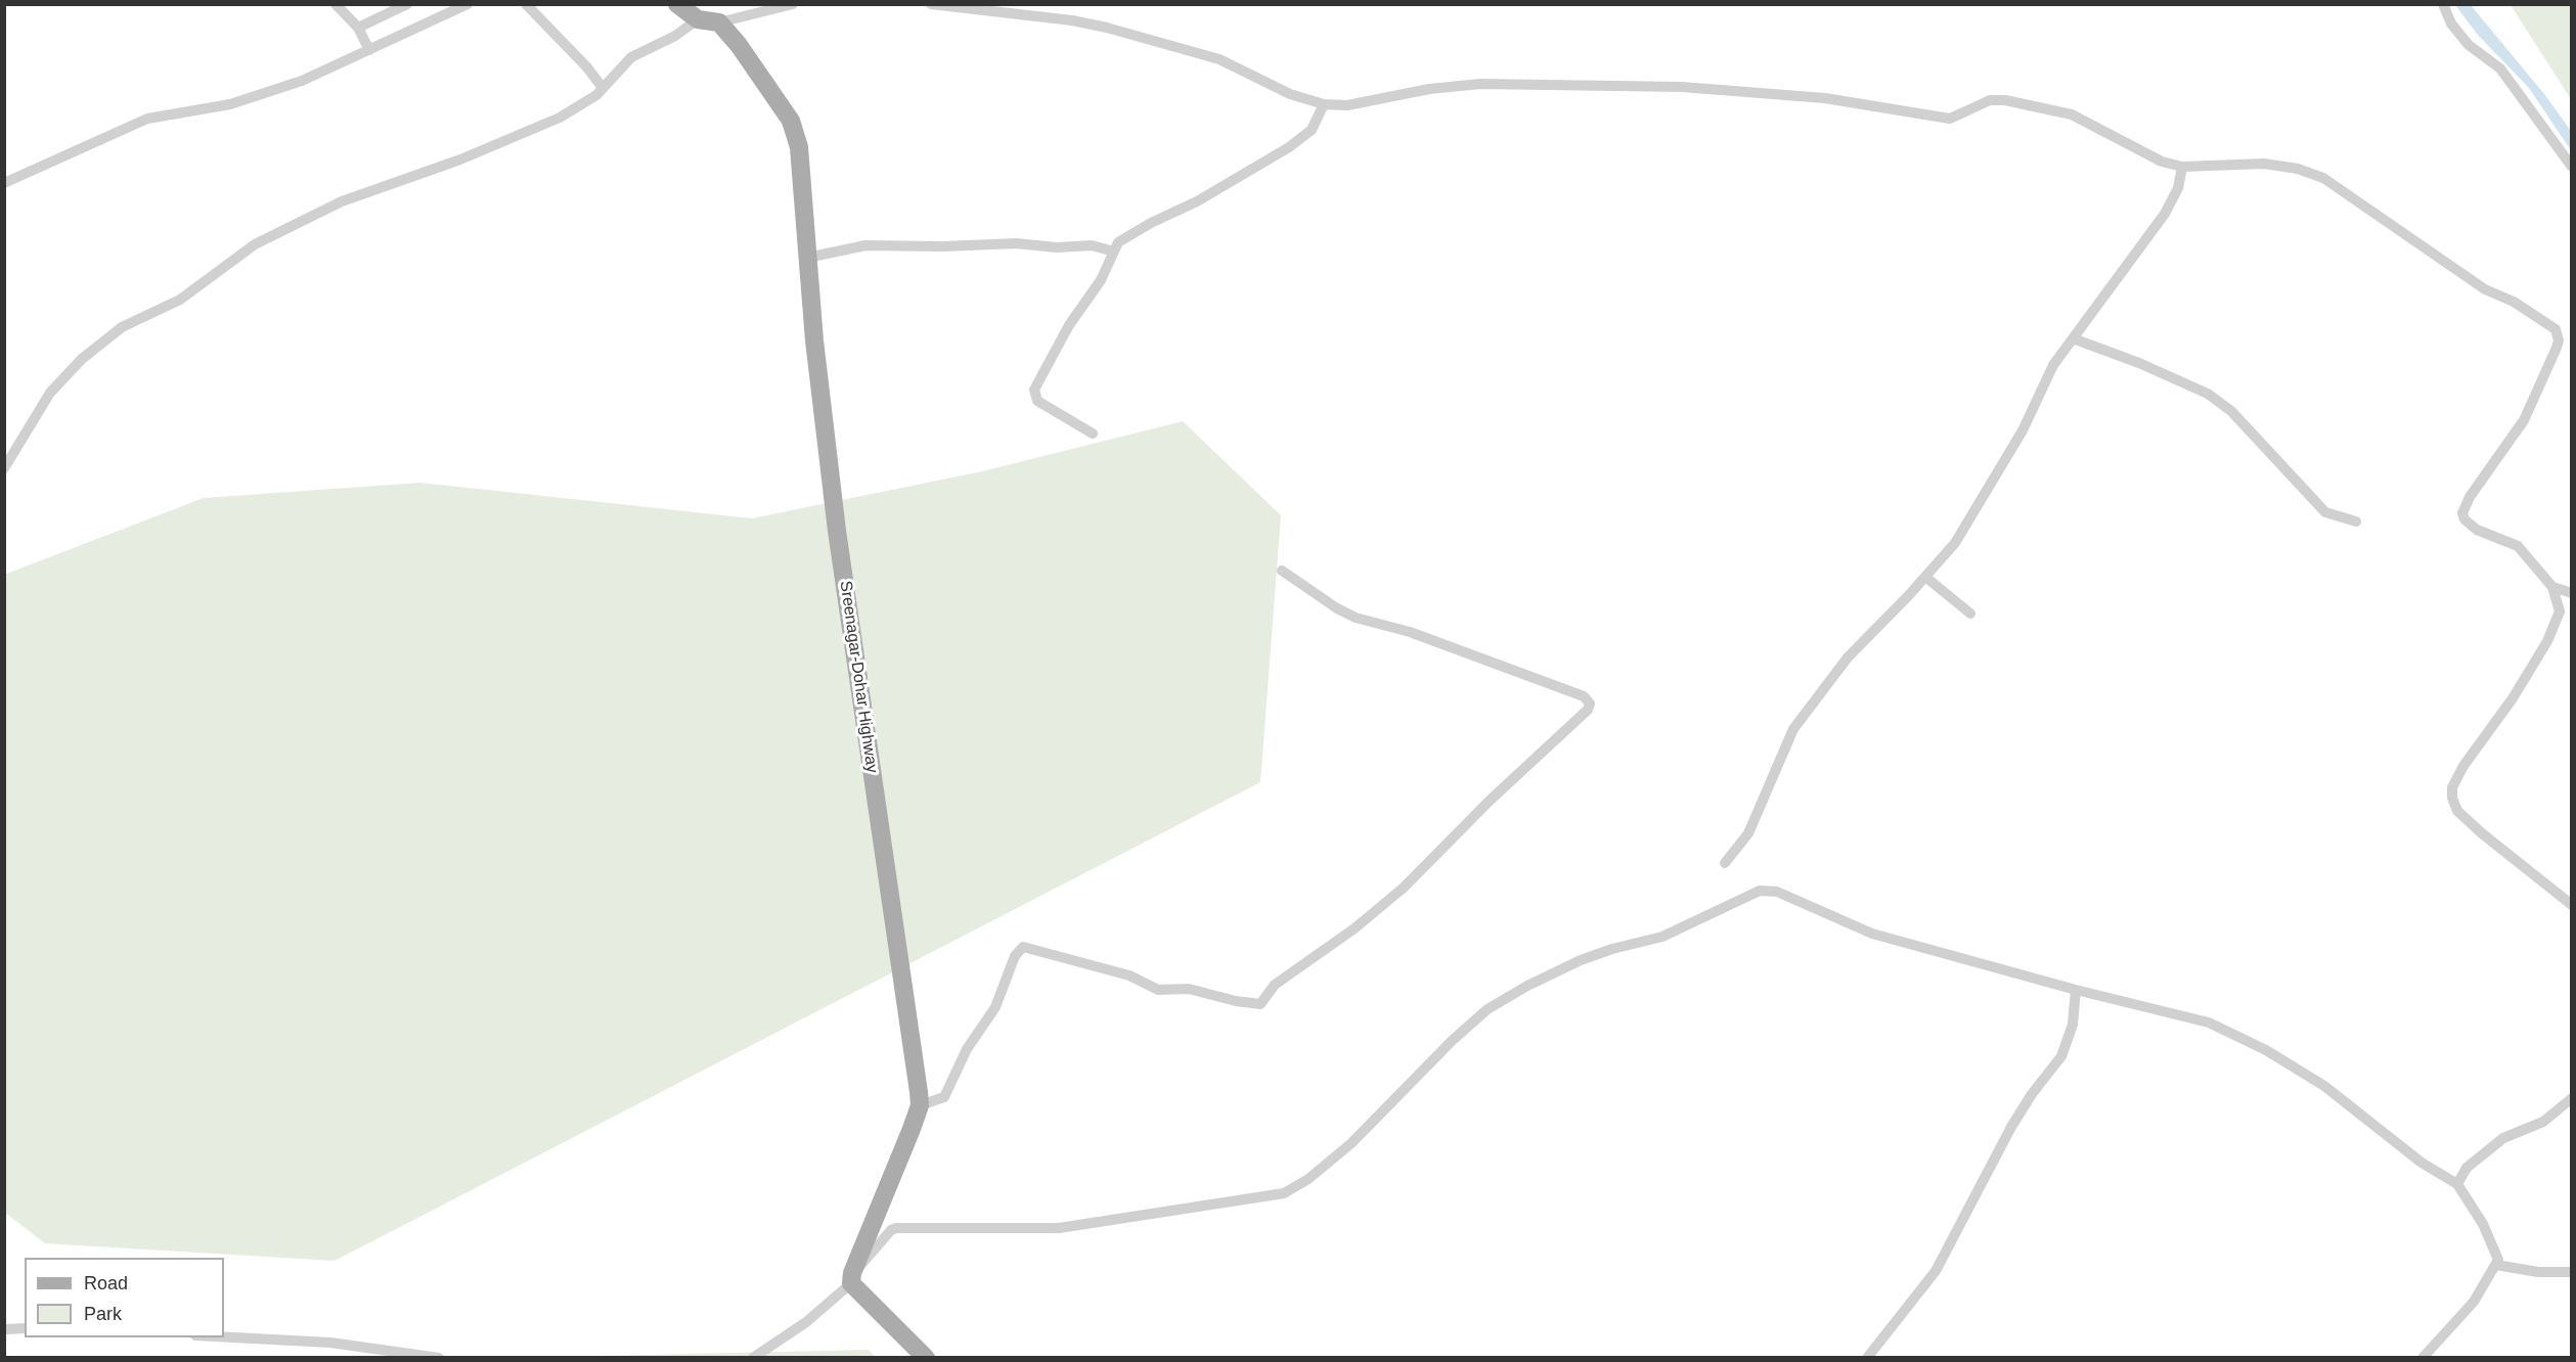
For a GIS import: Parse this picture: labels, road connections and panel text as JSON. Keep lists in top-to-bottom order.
{
  "streets": {
    "main road": ["Sreenagar-Dohar Highway"]
  },
  "legend": ["Road", "Park"]
}
